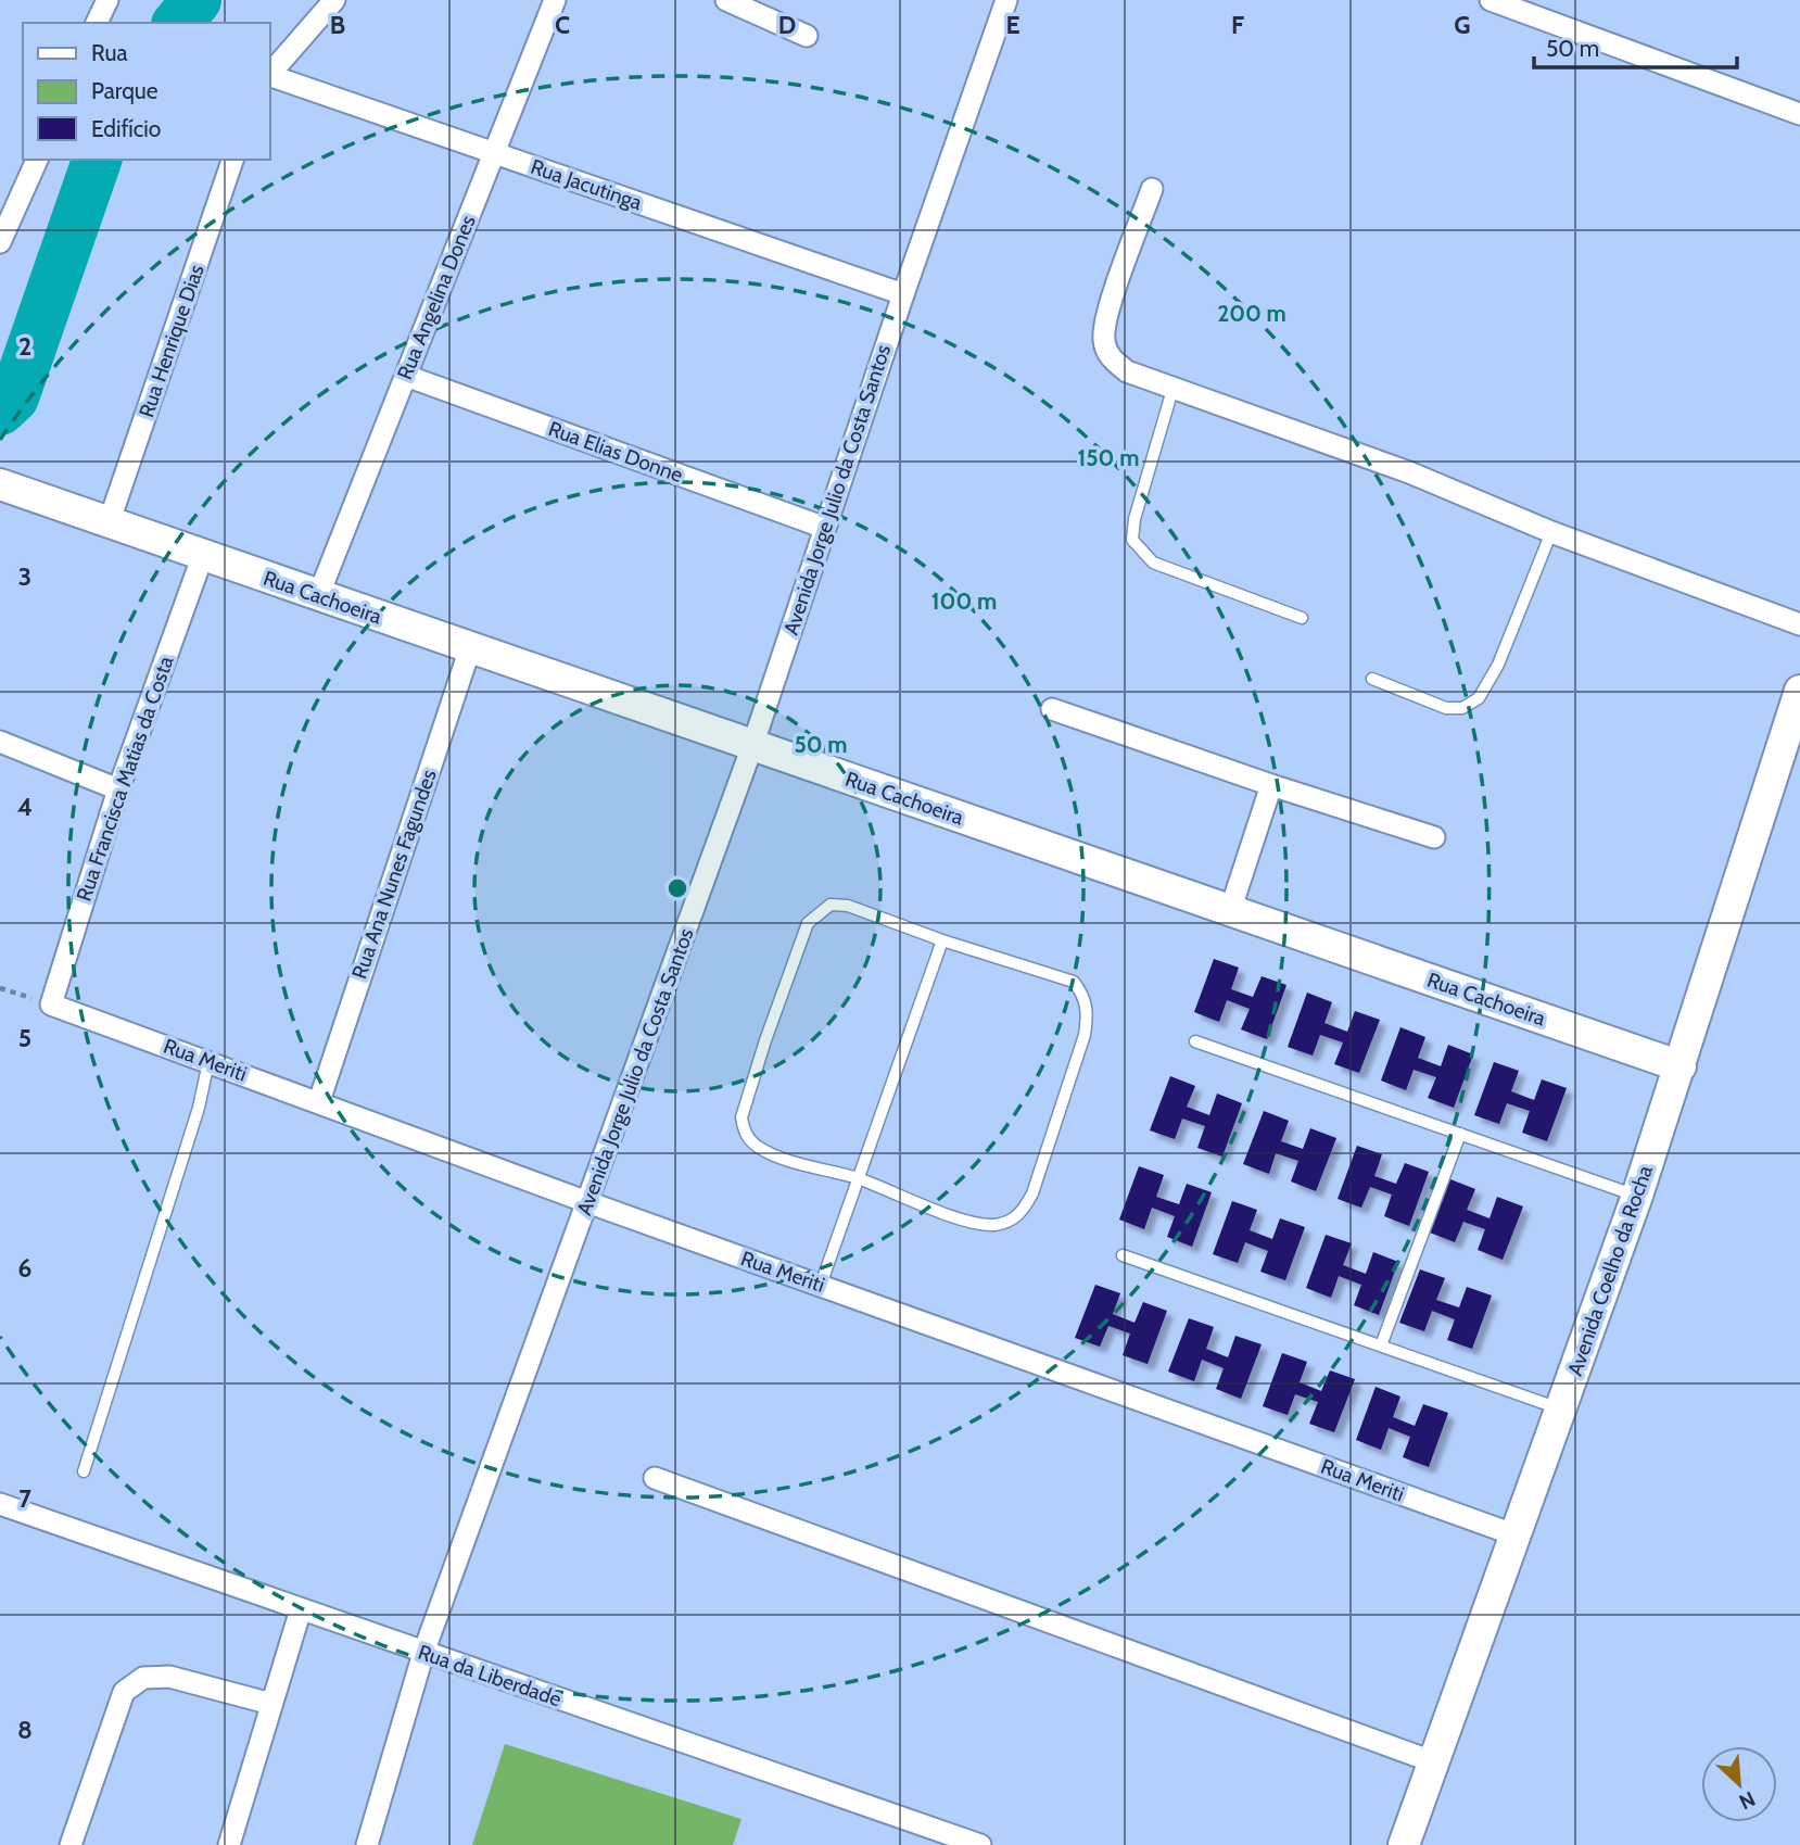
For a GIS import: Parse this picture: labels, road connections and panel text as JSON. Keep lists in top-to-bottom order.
{
  "streets": {
    "main road": ["Rua Cachoeira", "Avenida Coelho da Rocha"],
    "street": [
      "Rua Jacutinga",
      "Rua Angelina Dones",
      "Rua Henrique Dias",
      "Rua Elias Donne",
      "Avenida Jorge Julio da Costa Santos",
      "Rua Francisca Matias da Costa",
      "Rua Ana Nunes Fagundes",
      "Rua Meriti",
      "Rua da Liberdade"
    ]
  },
  "crossings": [
    ["Rua Jacutinga", "Rua Angelina Dones"],
    ["Rua Jacutinga", "Avenida Jorge Julio da Costa Santos"],
    ["Rua Angelina Dones", "Rua Elias Donne"],
    ["Rua Angelina Dones", "Rua Cachoeira"],
    ["Rua Henrique Dias", "Rua Cachoeira"],
    ["Rua Elias Donne", "Avenida Jorge Julio da Costa Santos"],
    ["Avenida Jorge Julio da Costa Santos", "Rua Cachoeira"],
    ["Avenida Jorge Julio da Costa Santos", "Rua Meriti"],
    ["Avenida Jorge Julio da Costa Santos", "Rua da Liberdade"],
    ["Rua Cachoeira", "Rua Francisca Matias da Costa"],
    ["Rua Cachoeira", "Rua Ana Nunes Fagundes"],
    ["Rua Cachoeira", "Avenida Coelho da Rocha"],
    ["Rua Francisca Matias da Costa", "Rua Meriti"],
    ["Rua Ana Nunes Fagundes", "Rua Meriti"],
    ["Rua Meriti", "Avenida Coelho da Rocha"]
  ],
  "legend": ["Rua", "Parque", "Edifício"],
  "scale_bar": "50 m",
  "north": "bottom right",
  "grid": {
    "columns": [
      "B",
      "C",
      "D",
      "E",
      "F",
      "G"
    ],
    "rows": [
      "2",
      "3",
      "4",
      "5",
      "6",
      "7",
      "8"
    ]
  },
  "rings": [
    "200 m",
    "150 m",
    "100 m",
    "50 m"
  ]
}
